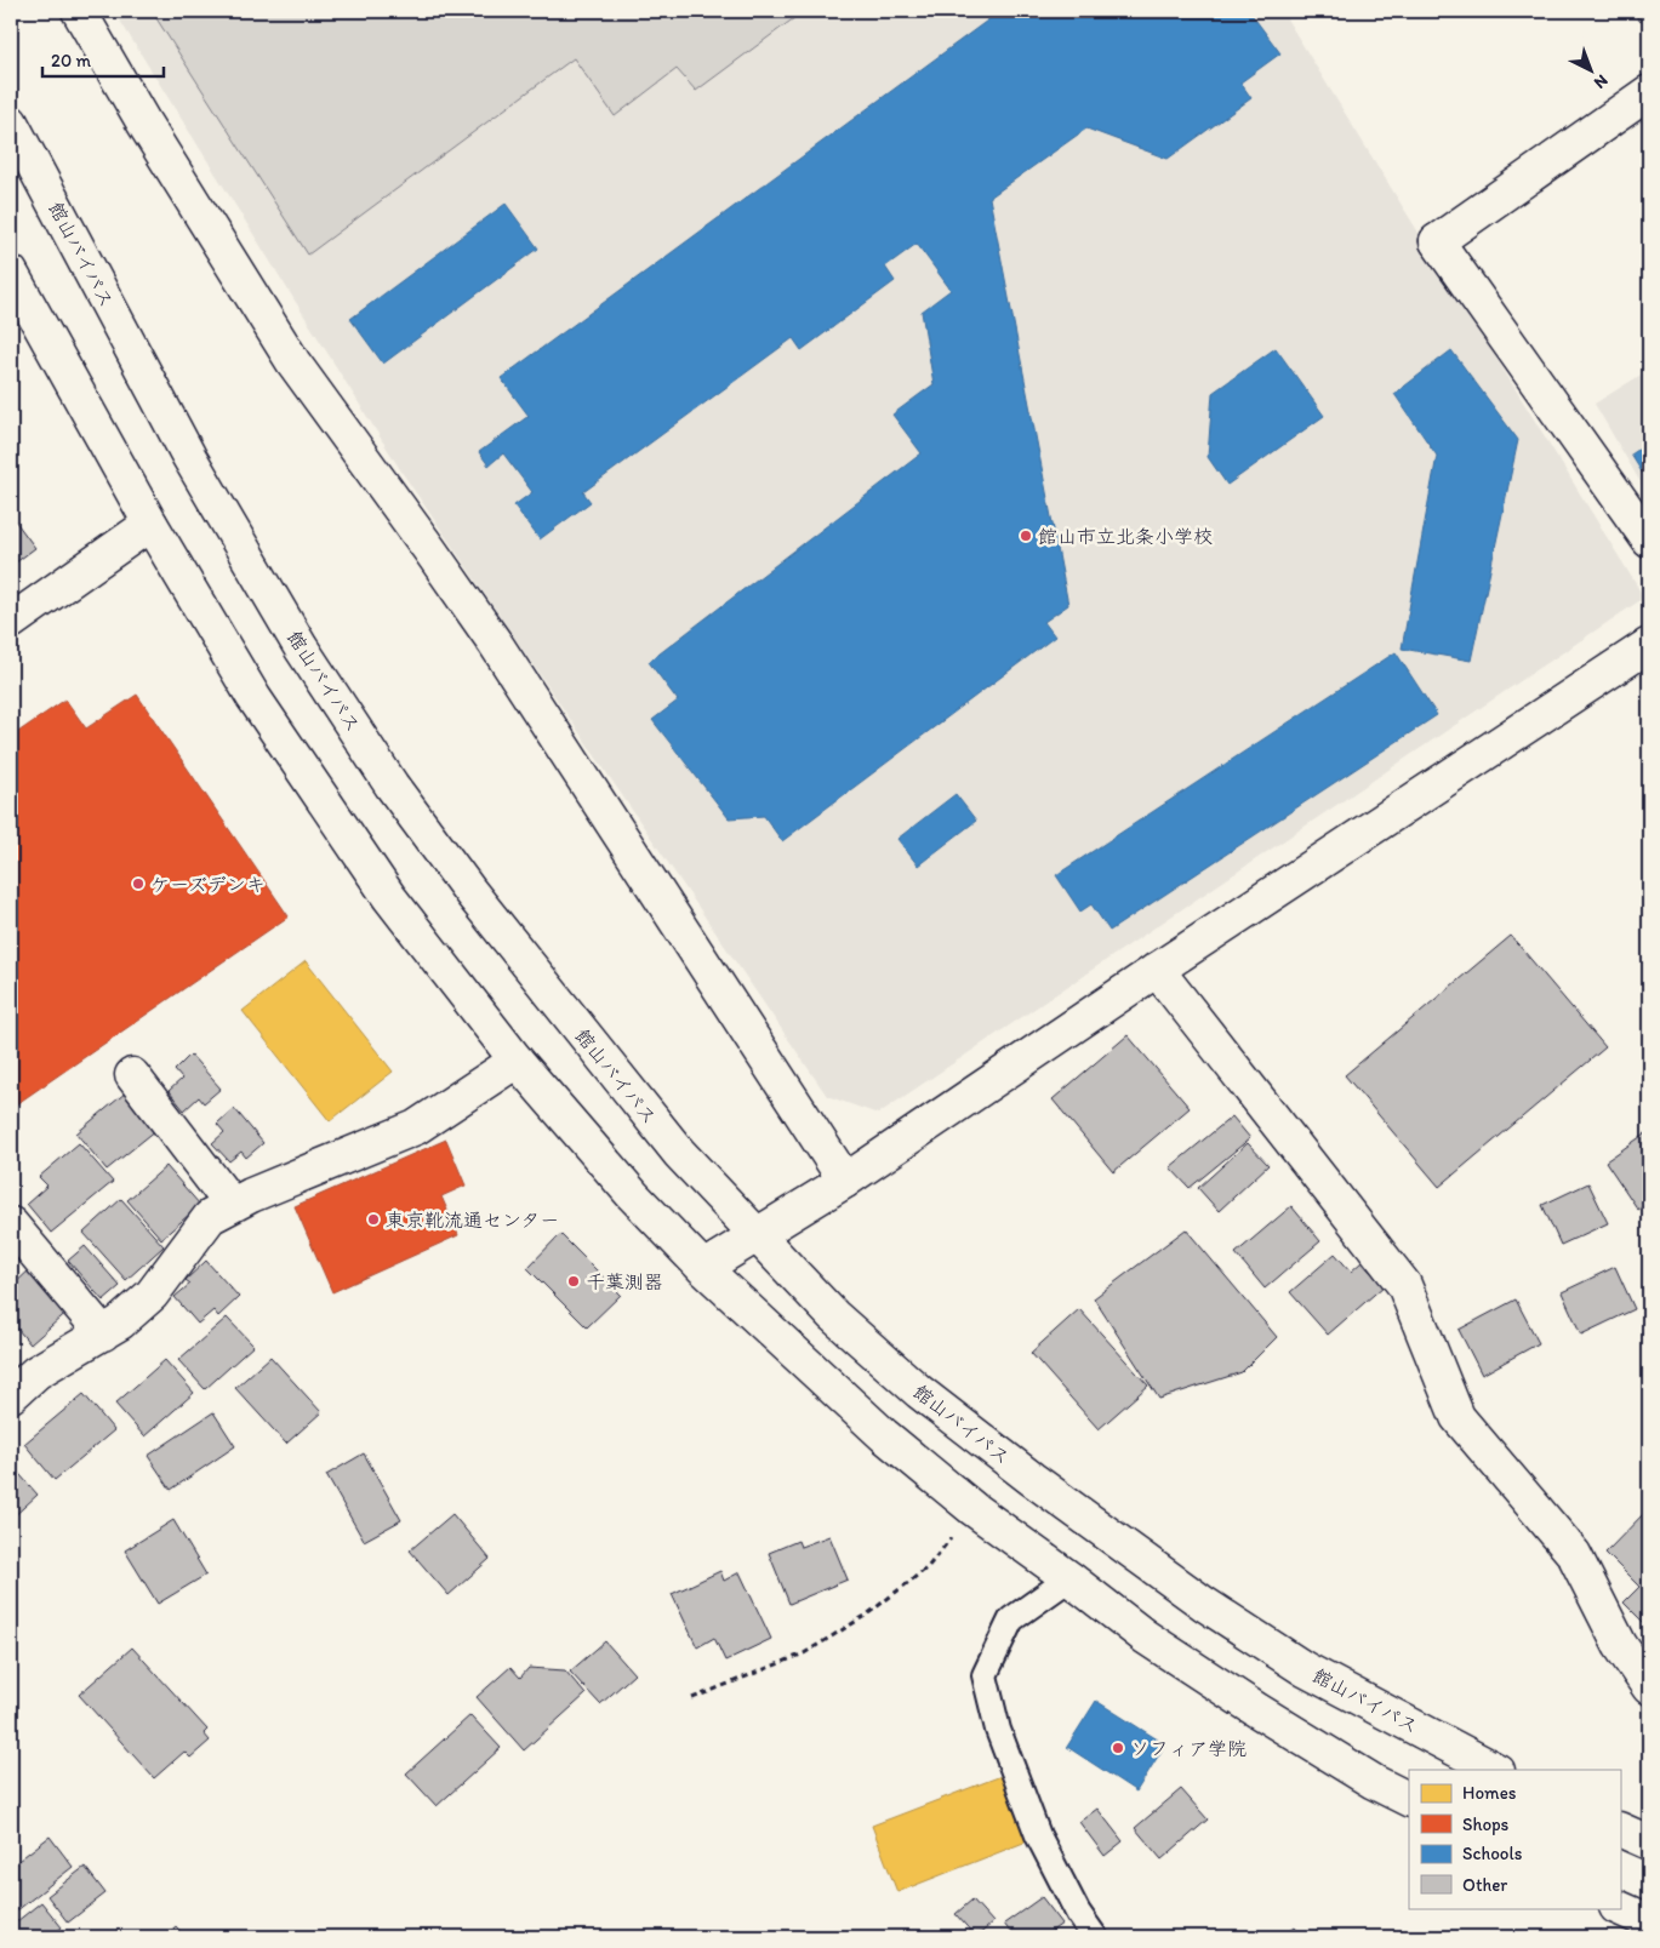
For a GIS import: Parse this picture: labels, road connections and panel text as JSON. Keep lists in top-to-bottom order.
{
  "streets": {
    "main road": ["館山バイパス"]
  },
  "places": [
    "館山市立北条小学校",
    "ケーズデンキ",
    "東京靴流通センター",
    "千葉測器",
    "ソフィア学院"
  ],
  "legend": [
    "Homes",
    "Shops",
    "Schools",
    "Other"
  ],
  "scale_bar": "20 m",
  "north": "bottom right"
}
